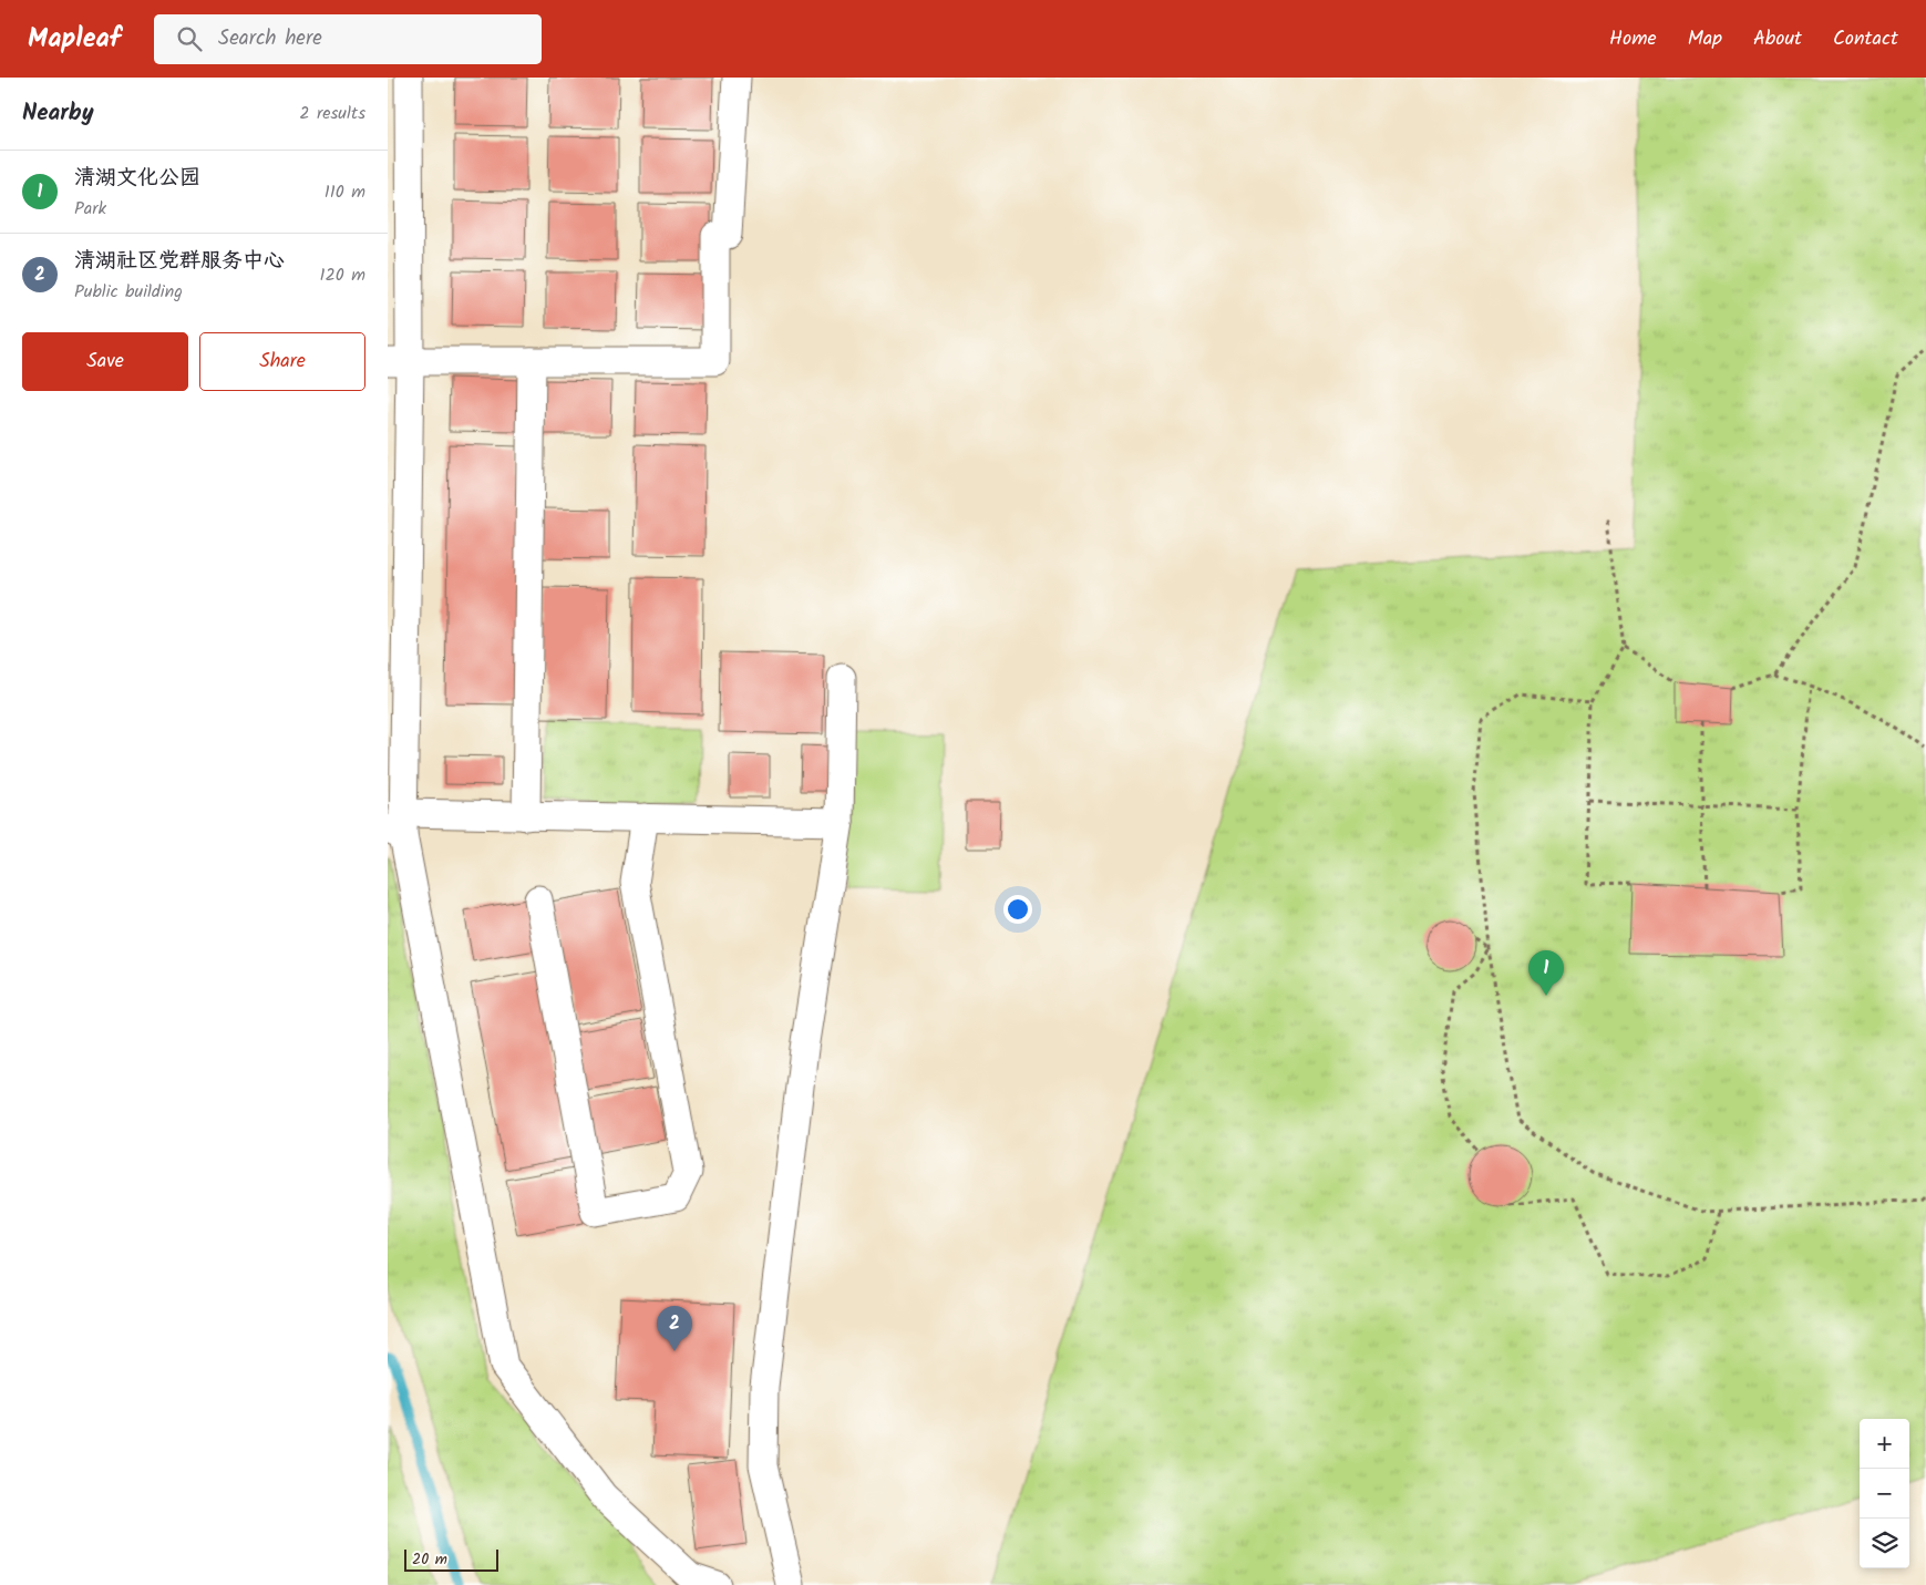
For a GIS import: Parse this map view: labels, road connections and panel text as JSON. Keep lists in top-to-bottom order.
{
  "scale_bar": "20 m",
  "page": {
    "header": "Mapleaf",
    "search": "Search here",
    "nav": [
      "Home",
      "Map",
      "About",
      "Contact"
    ],
    "heading": ["Nearby", "2 results"],
    "list": [
      {
        "mark": "1",
        "name": "清湖文化公园",
        "note": "Park",
        "value": "110 m"
      },
      {
        "mark": "2",
        "name": "清湖社区党群服务中心",
        "note": "Public building",
        "value": "120 m"
      }
    ],
    "buttons": ["Save", "Share"],
    "pins": ["1", "2"],
    "map_buttons": ["+", "−"],
    "scale": "20 m"
  }
}
